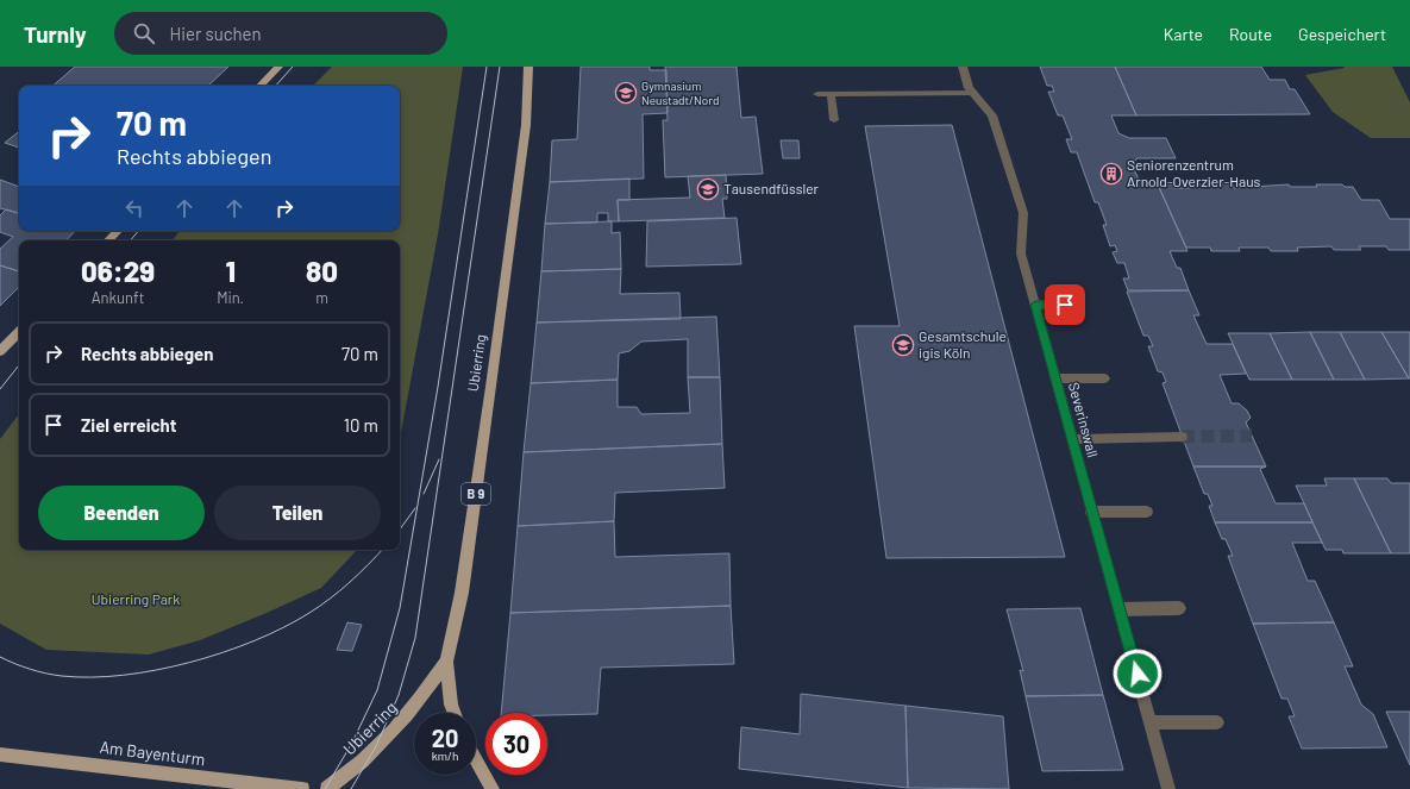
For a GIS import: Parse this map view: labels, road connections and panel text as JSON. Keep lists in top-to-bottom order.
{
  "streets": {
    "main road": ["Ubierring", "B 9", "Am Bayenturm"],
    "street": ["Severinswall"]
  },
  "parks": ["Ubierring Park"],
  "places": {
    "school or university": ["Gymnasium Neustadt/Nord", "Tausendfüssler", "Gesamtschule igis Köln"],
    "building": ["Seniorenzentrum Arnold-Overzier-Haus"]
  },
  "page": {
    "header": "Turnly",
    "search": "Hier suchen",
    "nav": ["Karte", "Route", "Gespeichert"],
    "turn": ["70 m", "Rechts abbiegen"],
    "eta": [
      "06:29",
      "Ankunft",
      "1",
      "Min.",
      "80",
      "m"
    ],
    "list": [
      {
        "name": "Rechts abbiegen",
        "value": "70 m"
      },
      {
        "name": "Ziel erreicht",
        "value": "10 m"
      }
    ],
    "buttons": ["Beenden", "Teilen"],
    "speed": "20 km/h",
    "limit": "30"
  }
}
